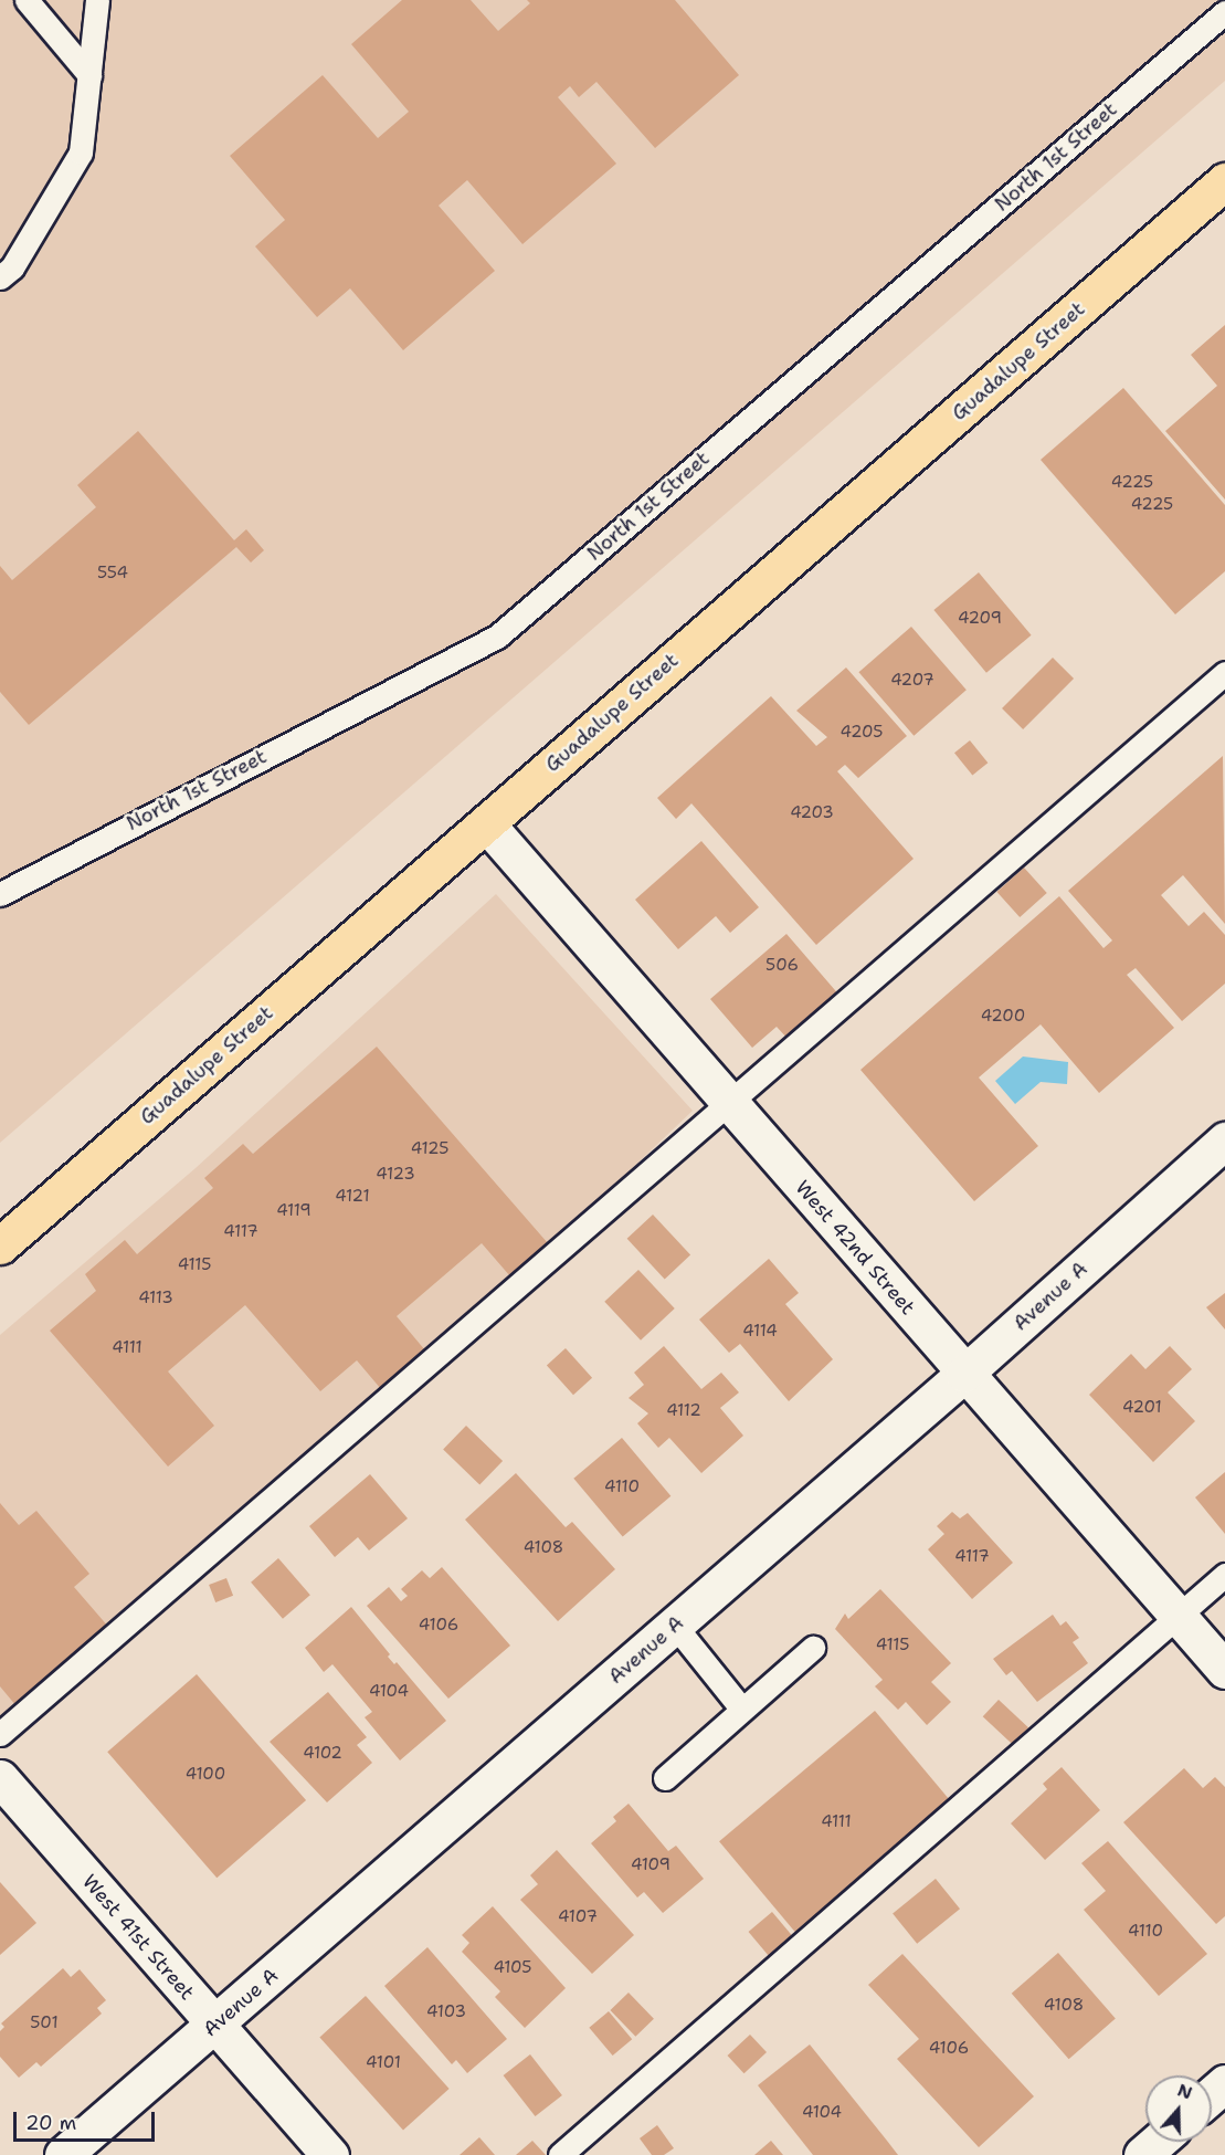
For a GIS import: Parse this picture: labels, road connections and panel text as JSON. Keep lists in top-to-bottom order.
{
  "streets": {
    "main road": ["Guadalupe Street"],
    "street": ["West 42nd Street", "Avenue A", "West 41st Street"],
    "lane": ["North 1st Street"]
  },
  "crossings": [
    ["Guadalupe Street", "West 42nd Street"],
    ["West 42nd Street", "Avenue A"],
    ["Avenue A", "West 41st Street"]
  ],
  "house_numbers": [
    "4225",
    "4225",
    "554",
    "4209",
    "4207",
    "4205",
    "4203",
    "506",
    "4200",
    "4125",
    "4123",
    "4121",
    "4119",
    "4117",
    "4115",
    "4113",
    "4114",
    "4111",
    "4201",
    "4112",
    "4110",
    "4108",
    "4117",
    "4106",
    "4115",
    "4104",
    "4102",
    "4100",
    "4111",
    "4109",
    "4107",
    "4110",
    "4105",
    "4108",
    "4103",
    "501",
    "4106",
    "4101",
    "4104"
  ],
  "scale_bar": "20 m",
  "north": "top"
}
